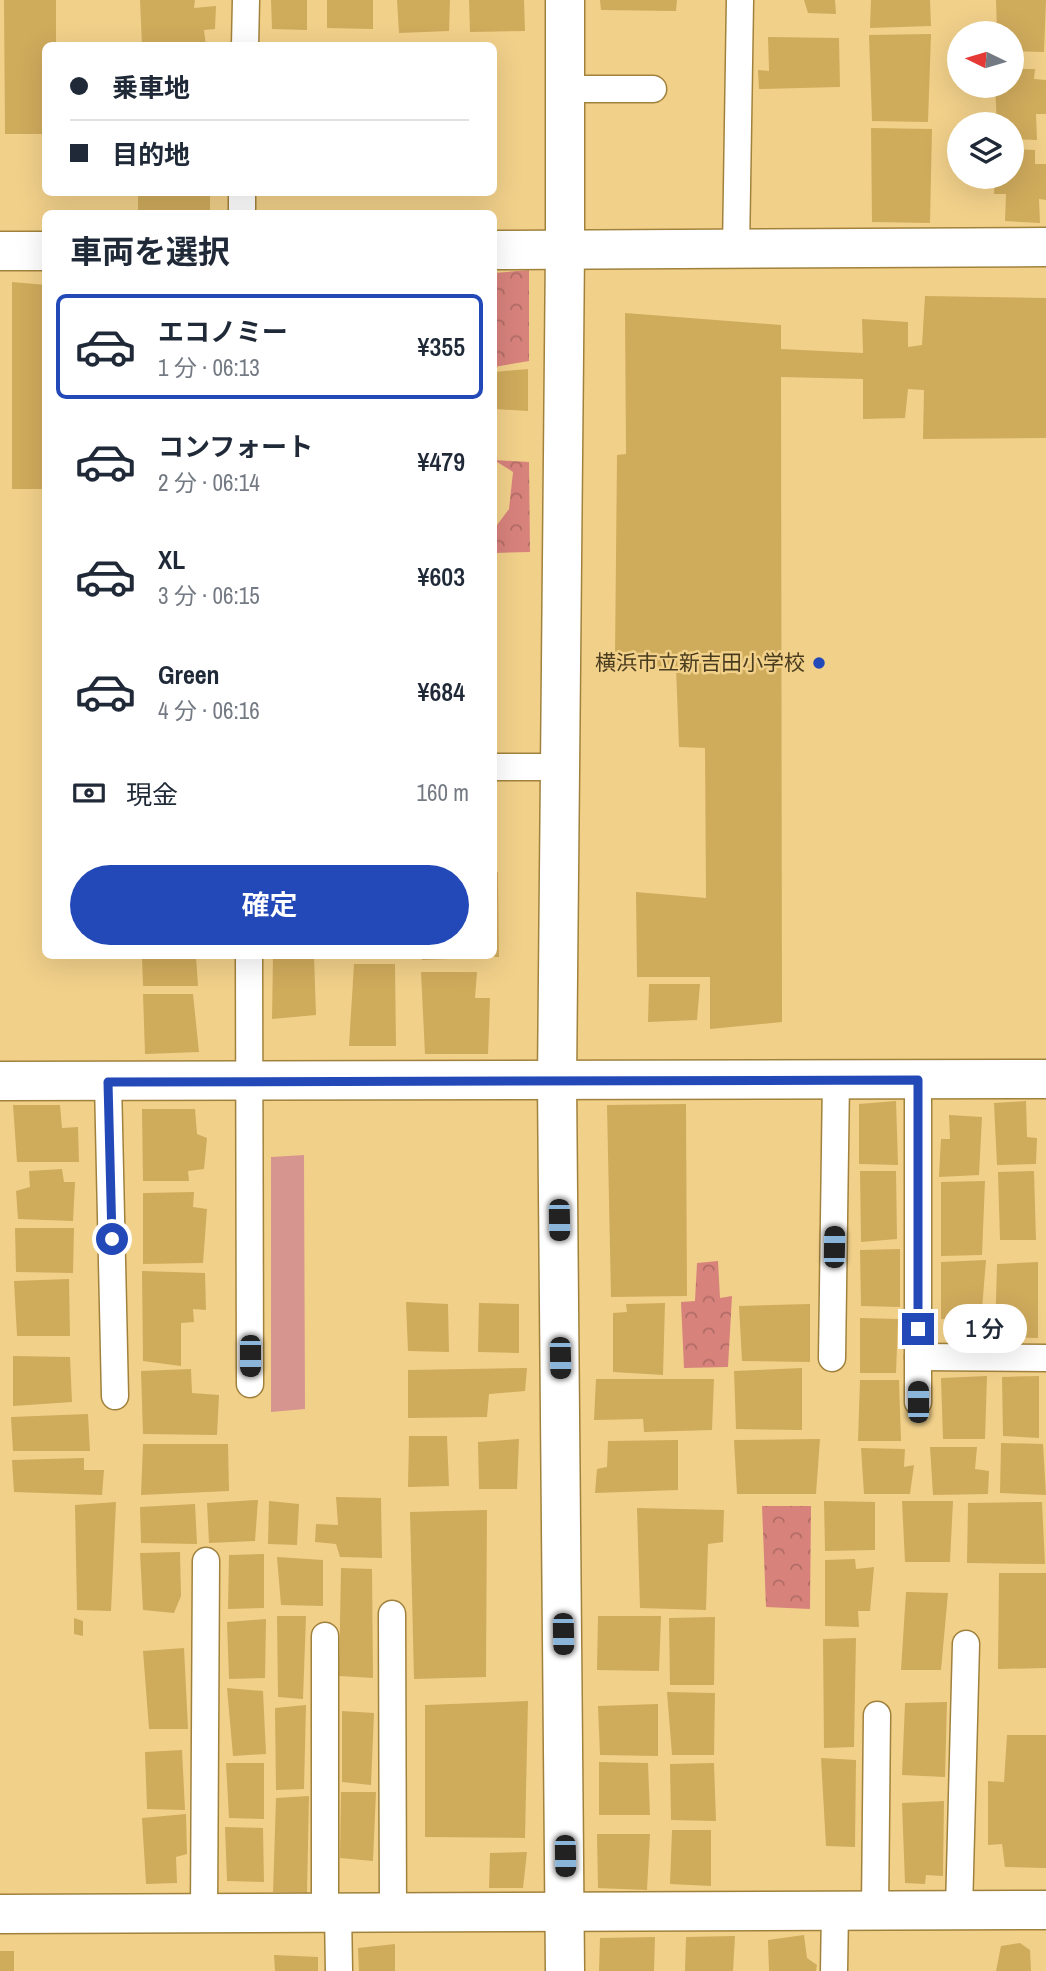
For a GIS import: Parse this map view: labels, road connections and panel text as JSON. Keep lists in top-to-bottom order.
{
  "places": ["横浜市立新吉田小学校"],
  "north": "left",
  "page": {
    "banner": ["乗車地", "目的地"],
    "heading": "車両を選択",
    "list": [
      {
        "name": "エコノミー",
        "note": "1 分 · 06:13",
        "value": "¥355"
      },
      {
        "name": "コンフォート",
        "note": "2 分 · 06:14",
        "value": "¥479"
      },
      {
        "name": "XL",
        "note": "3 分 · 06:15",
        "value": "¥603"
      },
      {
        "name": "Green",
        "note": "4 分 · 06:16",
        "value": "¥684"
      }
    ],
    "pay": ["現金", "160 m"],
    "buttons": "確定",
    "bubble": "1 分"
  }
}
